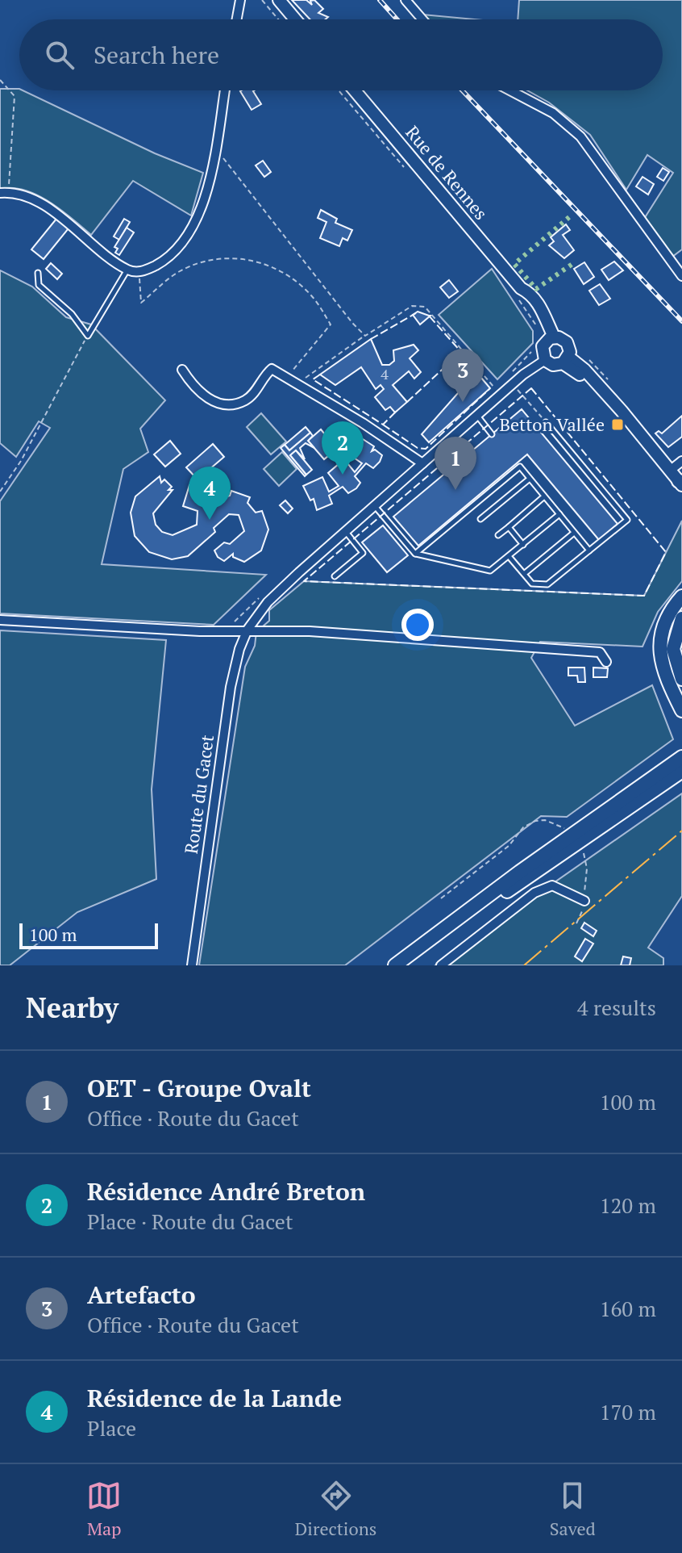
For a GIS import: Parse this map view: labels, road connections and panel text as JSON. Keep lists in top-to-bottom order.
{
  "streets": {
    "main road": ["Rue de Rennes"],
    "street": ["Route du Gacet"]
  },
  "places": {
    "transit": ["Betton Vallée"]
  },
  "house_numbers": ["4"],
  "scale_bar": "100 m",
  "page": {
    "search": "Search here",
    "pins": [
      "3",
      "2",
      "1",
      "4"
    ],
    "scale": "100 m",
    "heading": ["Nearby", "4 results"],
    "list": [
      {
        "mark": "1",
        "name": "OET - Groupe Ovalt",
        "note": "Office · Route du Gacet",
        "value": "100 m"
      },
      {
        "mark": "2",
        "name": "Résidence André Breton",
        "note": "Place · Route du Gacet",
        "value": "120 m"
      },
      {
        "mark": "3",
        "name": "Artefacto",
        "note": "Office · Route du Gacet",
        "value": "160 m"
      },
      {
        "mark": "4",
        "name": "Résidence de la Lande",
        "note": "Place",
        "value": "170 m"
      }
    ],
    "nav": ["Map", "Directions", "Saved"]
  }
}
